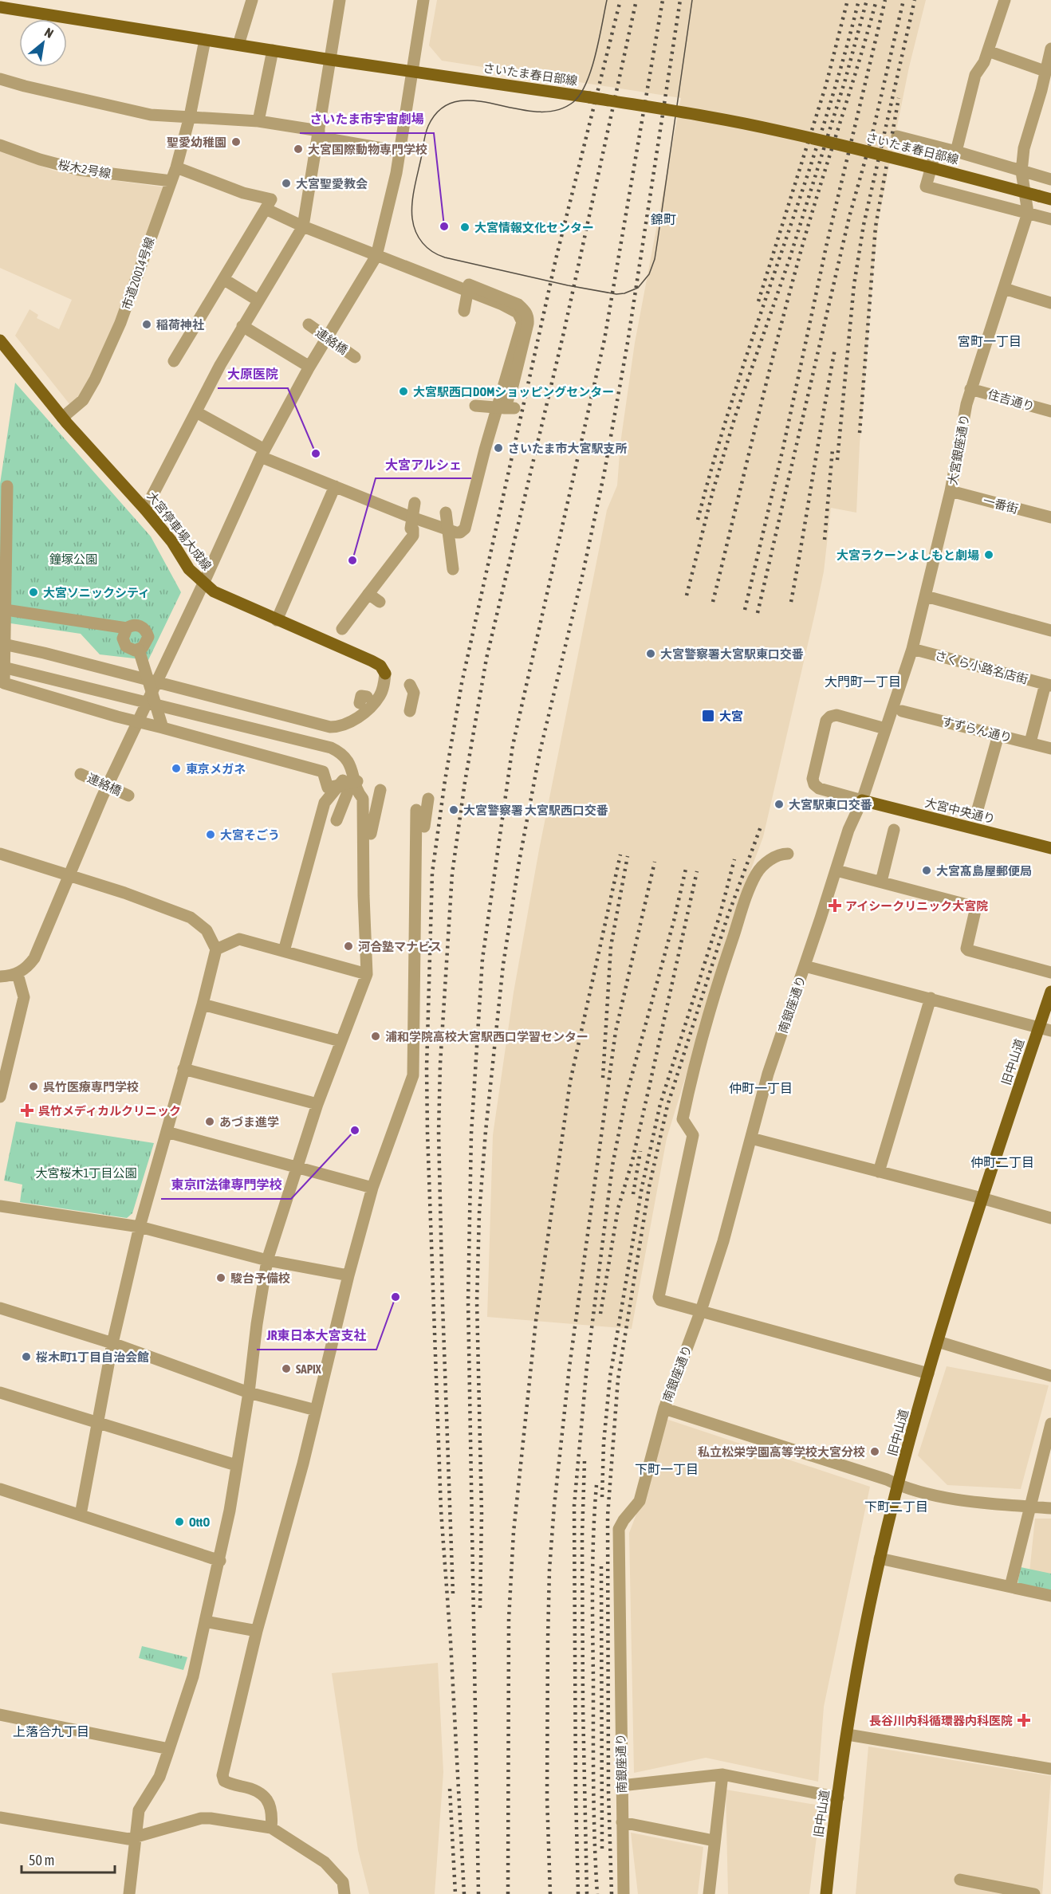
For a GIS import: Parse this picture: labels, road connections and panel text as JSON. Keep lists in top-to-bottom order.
{
  "streets": {
    "main road": [
      "さいたま春日部線",
      "大宮停車場大成線",
      "大宮中央通り",
      "旧中山道"
    ],
    "street": [
      "桜木2号線",
      "市道20014号線",
      "連絡橋",
      "住吉通り",
      "大宮銀座通り",
      "一番街",
      "さくら小路名店街",
      "すずらん通り",
      "南銀座通り"
    ]
  },
  "crossings": [
    ["さいたま春日部線", "市道20014号線"],
    ["桜木2号線", "市道20014号線"],
    ["市道20014号線", "大宮停車場大成線"],
    ["住吉通り", "大宮銀座通り"],
    ["大宮銀座通り", "一番街"],
    ["大宮銀座通り", "さくら小路名店街"],
    ["大宮銀座通り", "大宮中央通り"],
    ["大宮銀座通り", "南銀座通り"],
    ["大宮中央通り", "南銀座通り"]
  ],
  "districts": [
    "錦町",
    "宮町一丁目",
    "大門町一丁目",
    "仲町一丁目",
    "仲町二丁目",
    "下町一丁目",
    "下町二丁目",
    "上落合九丁目"
  ],
  "parks": ["鐘塚公園", "大宮桜木1丁目公園"],
  "places": {
    "other": [
      "聖愛幼稚園",
      "大宮国際動物専門学校",
      "大宮聖愛教会",
      "さいたま市宇宙劇場",
      "大宮情報文化センター",
      "稲荷神社",
      "大宮駅西口DOMショッピングセンター",
      "さいたま市大宮駅支所",
      "大原医院",
      "大宮ラクーンよしもと劇場",
      "大宮アルシェ",
      "大宮ソニックシティ",
      "大宮警察署大宮駅東口交番",
      "東京メガネ",
      "大宮駅東口交番",
      "大宮警察署 大宮駅西口交番",
      "大宮そごう",
      "大宮髙島屋郵便局",
      "河合塾マナビス",
      "浦和学院高校大宮駅西口学習センター",
      "呉竹医療専門学校",
      "あづま進学",
      "東京IT法律専門学校",
      "駿台予備校",
      "JR東日本大宮支社",
      "桜木町1丁目自治会館",
      "SAPIX",
      "私立松栄学園高等学校大宮分校",
      "OttO"
    ],
    "transit": ["大宮"],
    "health": ["アイシークリニック大宮院", "呉竹メディカルクリニック", "長谷川内科循環器内科医院"]
  },
  "scale_bar": "50 m",
  "north": "top right"
}
